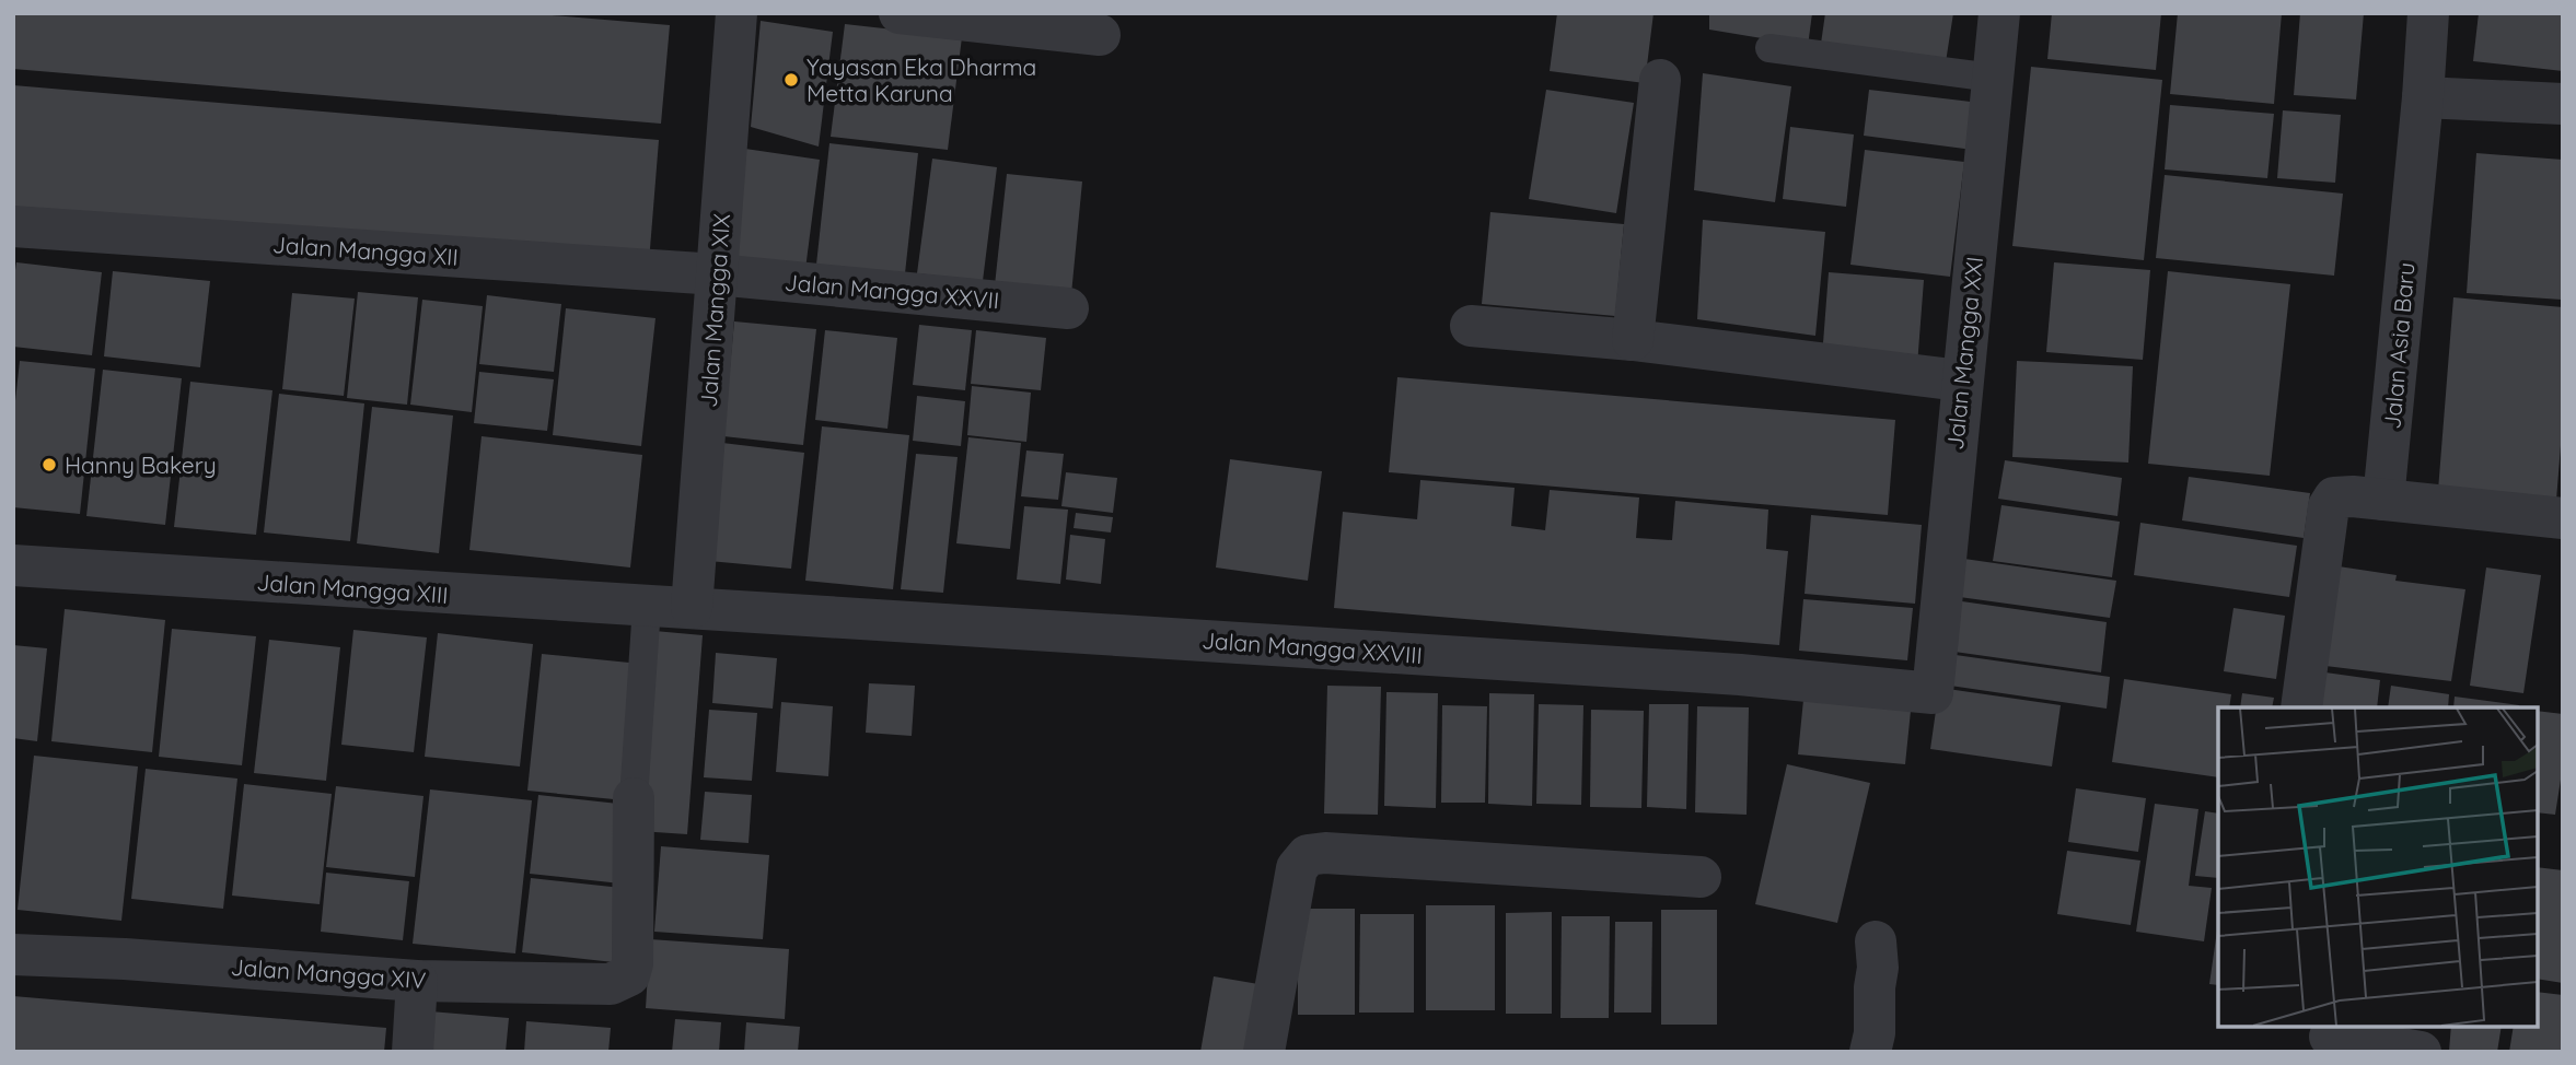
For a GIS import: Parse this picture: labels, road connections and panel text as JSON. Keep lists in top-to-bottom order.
{
  "streets": {
    "street": [
      "Jalan Mangga XII",
      "Jalan Mangga XXVII",
      "Jalan Mangga XIX",
      "Jalan Asia Baru",
      "Jalan Mangga XXI",
      "Jalan Mangga XIII",
      "Jalan Mangga XXVIII",
      "Jalan Mangga XIV"
    ]
  },
  "crossings": [
    ["Jalan Mangga XII", "Jalan Mangga XXVII"],
    ["Jalan Mangga XII", "Jalan Mangga XIX"],
    ["Jalan Mangga XXVII", "Jalan Mangga XIX"],
    ["Jalan Mangga XIX", "Jalan Mangga XIII"],
    ["Jalan Mangga XIX", "Jalan Mangga XXVIII"],
    ["Jalan Mangga XXI", "Jalan Mangga XXVIII"],
    ["Jalan Mangga XIII", "Jalan Mangga XXVIII"]
  ],
  "places": ["Yayasan Eka Dharma Metta Karuna", "Hanny Bakery"]
}
